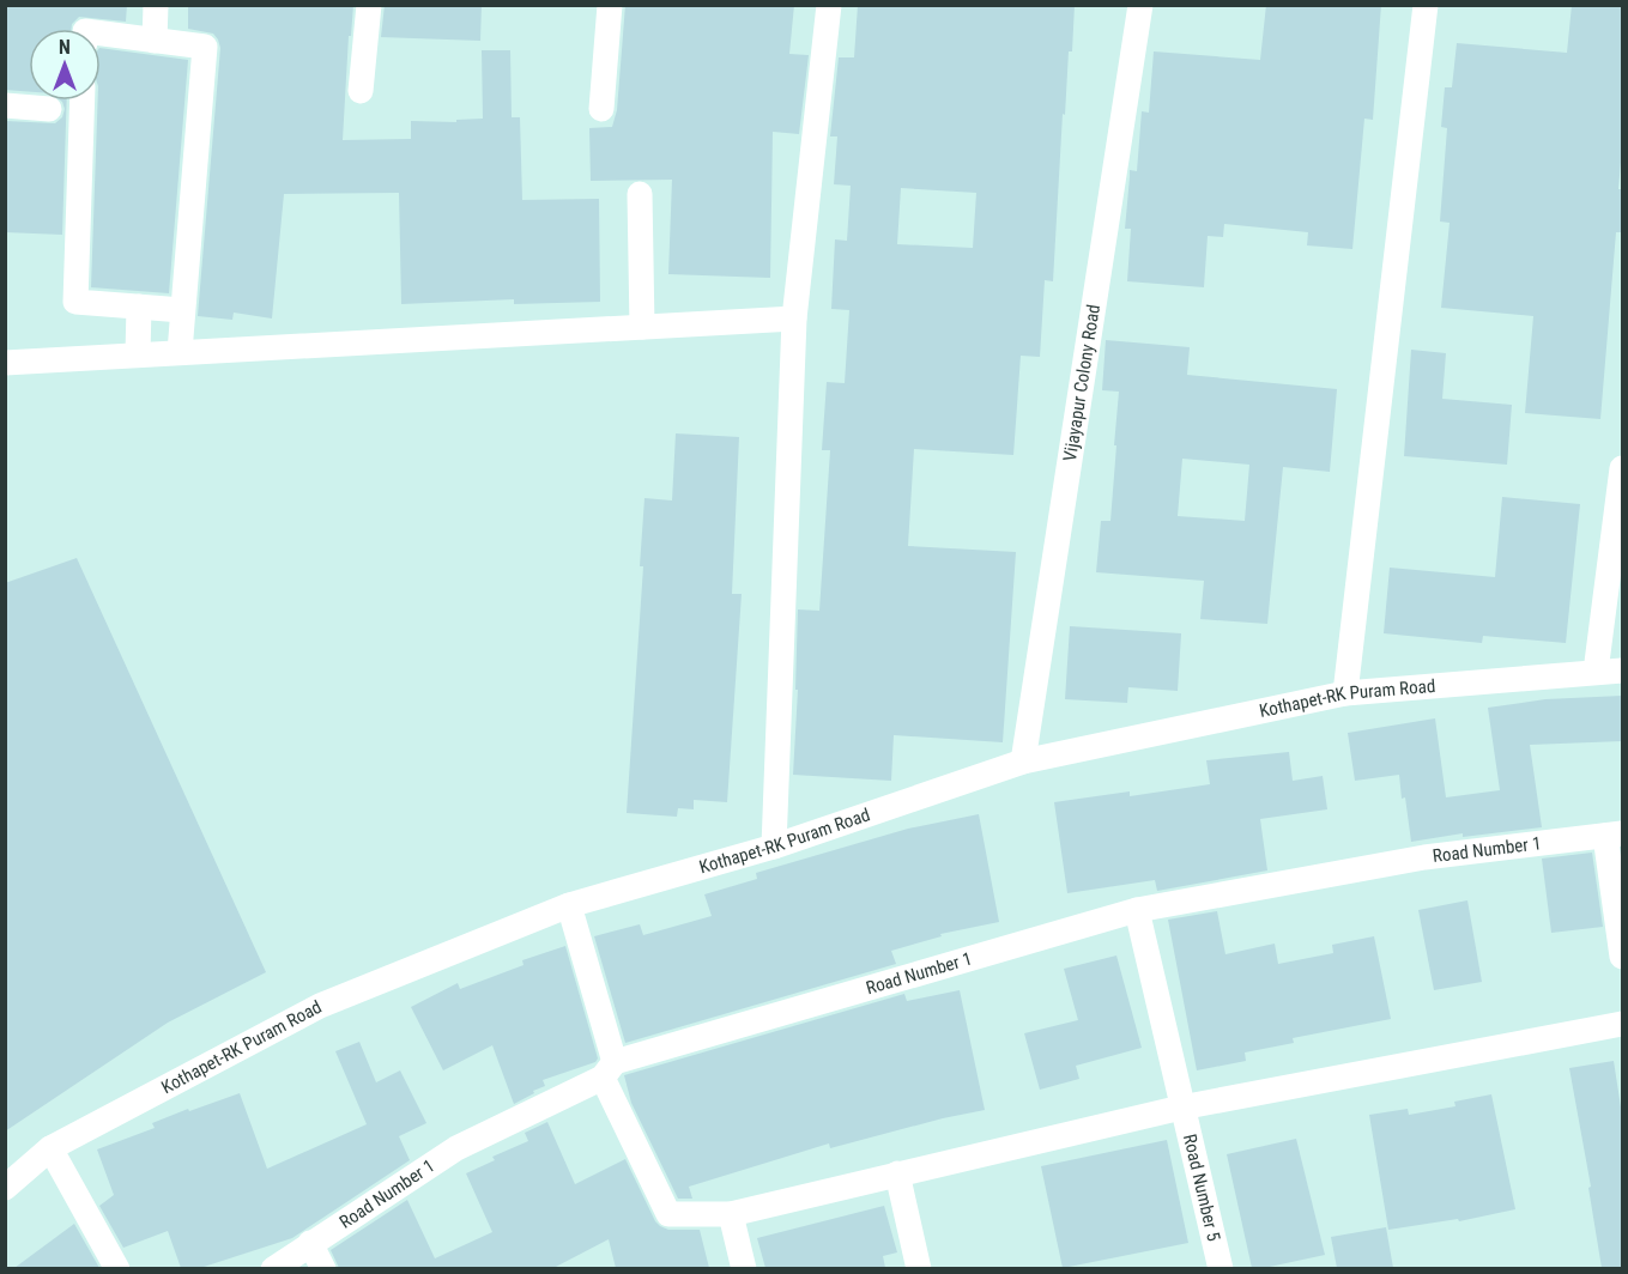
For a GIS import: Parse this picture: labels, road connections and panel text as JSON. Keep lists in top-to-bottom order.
{
  "streets": {
    "street": [
      "Vijayapur Colony Road",
      "Kothapet-RK Puram Road",
      "Road Number 1",
      "Road Number 5"
    ]
  },
  "crossings": [
    ["Vijayapur Colony Road", "Kothapet-RK Puram Road"],
    ["Road Number 1", "Road Number 5"]
  ],
  "north": "top"
}
